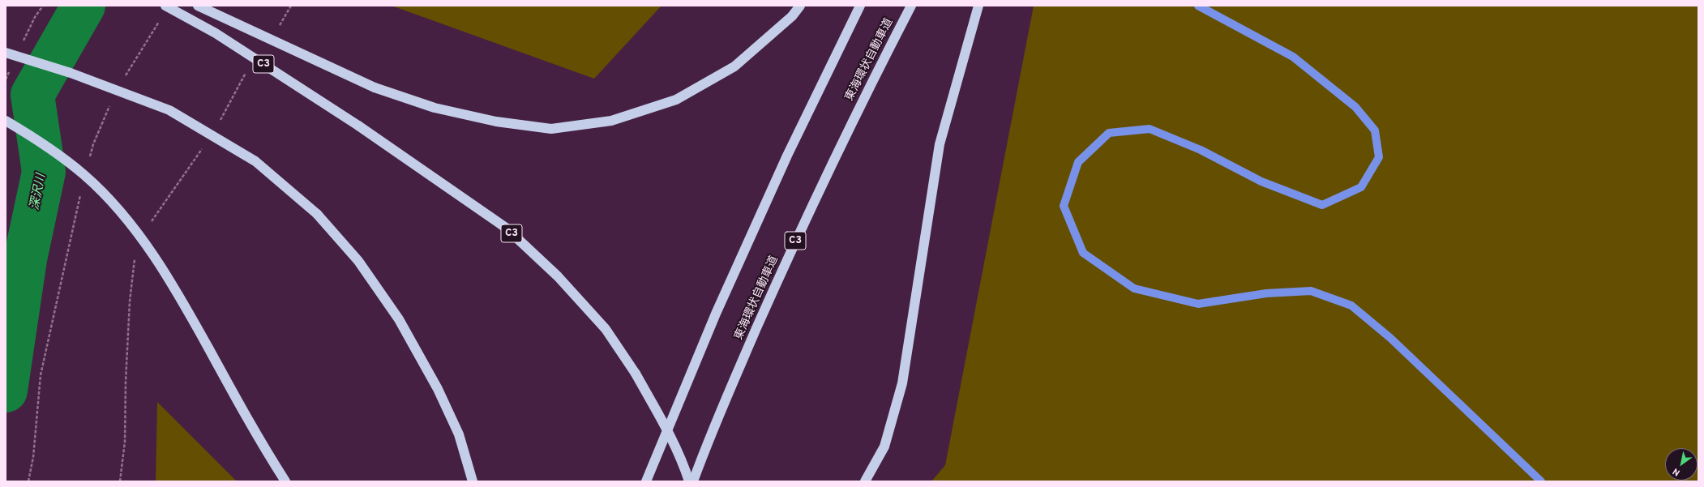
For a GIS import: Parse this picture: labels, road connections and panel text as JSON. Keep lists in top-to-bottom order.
{
  "streets": {
    "highway": ["東海環状自動車道", "C3"]
  },
  "water": ["深沢川"],
  "north": "bottom left"
}
